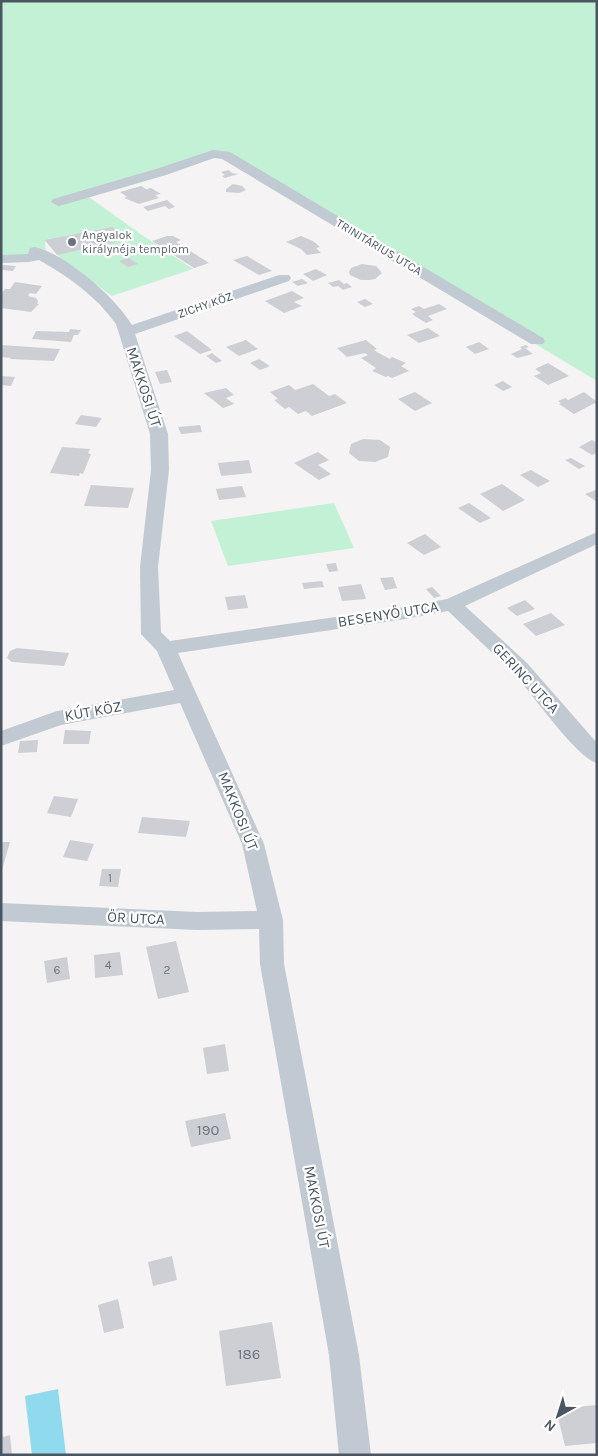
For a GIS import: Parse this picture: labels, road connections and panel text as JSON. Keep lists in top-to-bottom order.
{
  "streets": {
    "street": [
      "TRINITÁRIUS UTCA",
      "ZICHY KÖZ",
      "MAKKOSI ÚT",
      "BESENYŐ UTCA",
      "GERINC UTCA",
      "KÚT KÖZ",
      "ŐR UTCA"
    ]
  },
  "crossings": [
    ["ZICHY KÖZ", "MAKKOSI ÚT"],
    ["MAKKOSI ÚT", "BESENYŐ UTCA"],
    ["MAKKOSI ÚT", "KÚT KÖZ"],
    ["MAKKOSI ÚT", "ŐR UTCA"],
    ["BESENYŐ UTCA", "GERINC UTCA"]
  ],
  "places": ["Angyalok királynéja templom"],
  "house_numbers": [
    "1",
    "4",
    "6",
    "2",
    "190",
    "186"
  ],
  "north": "bottom left"
}
